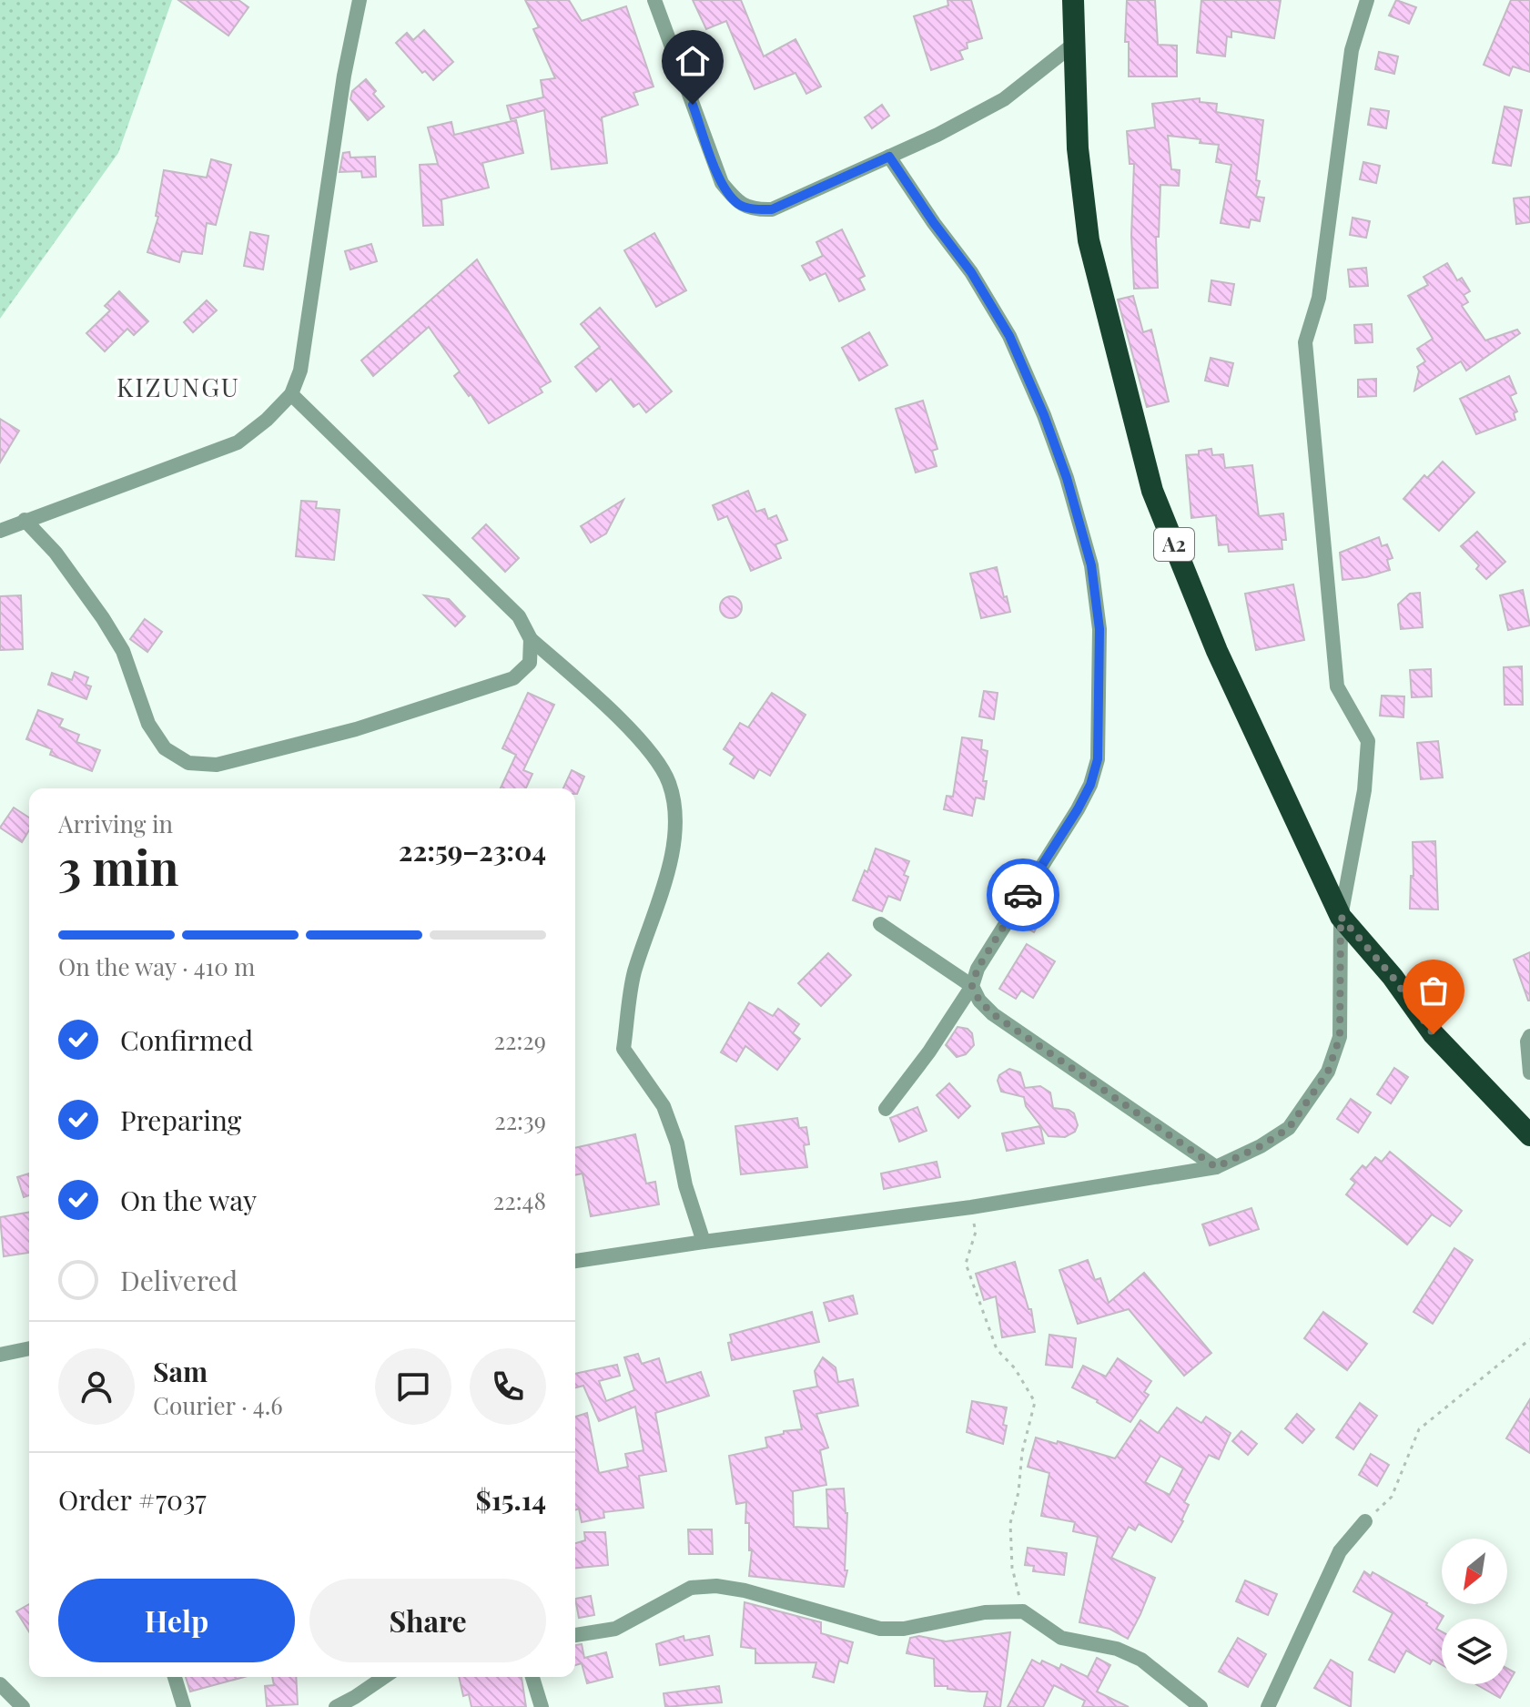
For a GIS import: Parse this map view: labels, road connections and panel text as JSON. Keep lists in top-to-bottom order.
{
  "streets": {
    "highway": ["A2"]
  },
  "districts": ["KIZUNGU"],
  "north": "bottom left",
  "page": {
    "heading": ["3 min", "Arriving in", "22:59–23:04"],
    "panel": [
      "Sam",
      "Courier · 4.6",
      "Order #7037",
      "$15.14"
    ],
    "bar": "On the way · 410 m",
    "list": [
      ["Confirmed", "22:29"],
      ["Preparing", "22:39"],
      ["On the way", "22:48"],
      "Delivered"
    ],
    "buttons": ["Help", "Share"]
  }
}
